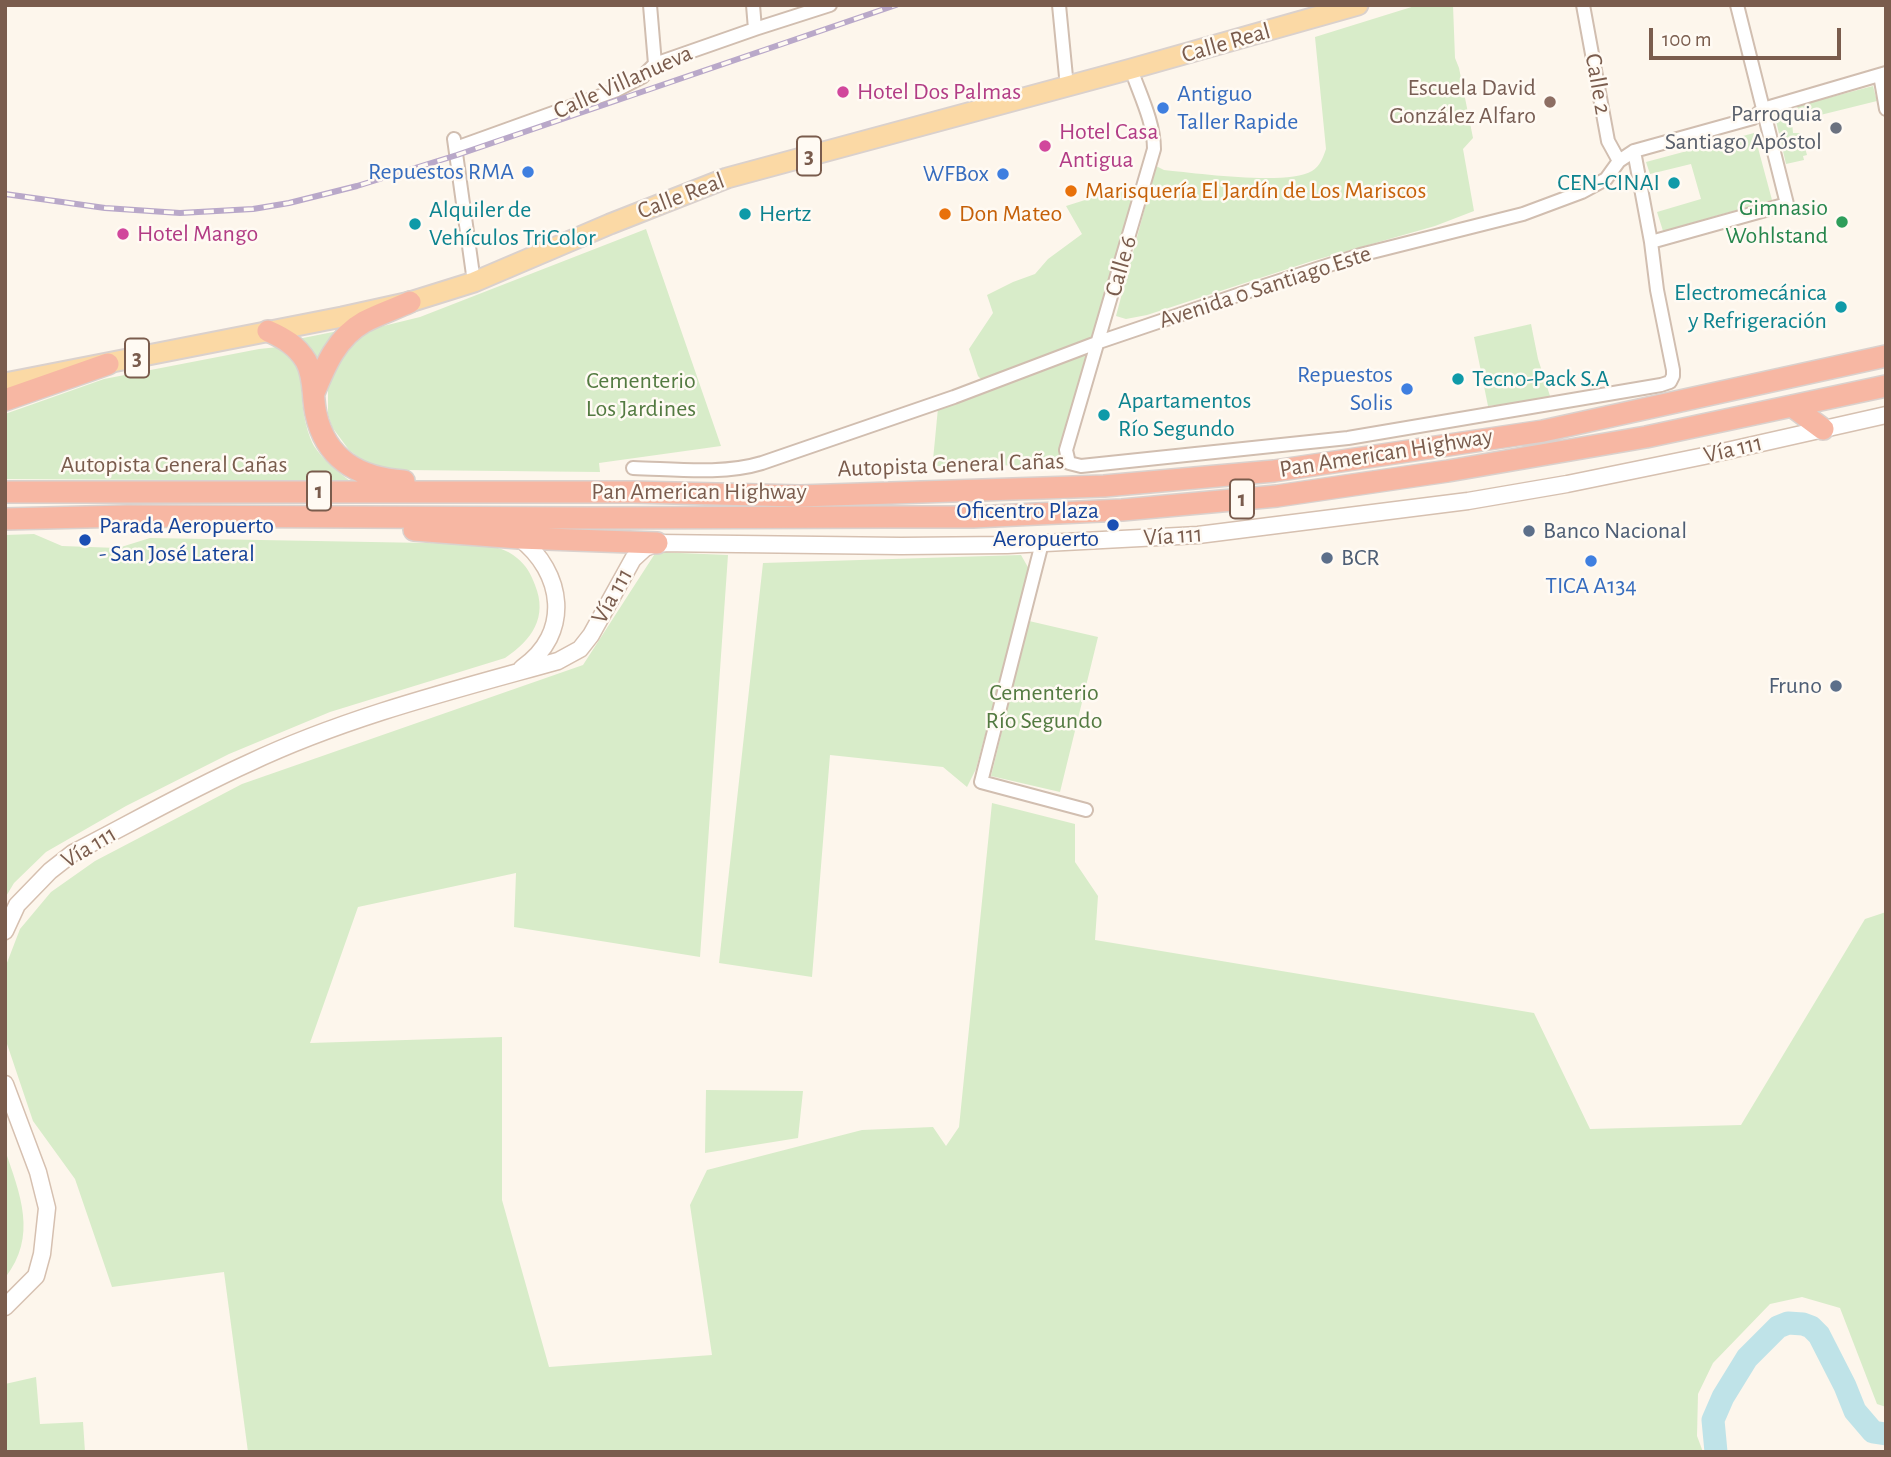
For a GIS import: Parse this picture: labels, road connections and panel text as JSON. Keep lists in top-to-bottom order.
{
  "streets": {
    "highway": ["Pan American Highway", "Autopista General Cañas", "1"],
    "main road": ["Calle Real", "3", "Vía 111"],
    "street": [
      "Calle Villanueva",
      "Calle 2",
      "Calle 6",
      "Avenida 0 Santiago Este"
    ]
  },
  "crossings": [
    ["Calle Real", "Calle Villanueva"],
    ["Calle Real", "Calle 6"],
    ["Calle 2", "Avenida 0 Santiago Este"],
    ["Calle 6", "Avenida 0 Santiago Este"]
  ],
  "parks": ["Cementerio Los Jardines", "Cementerio Río Segundo"],
  "places": [
    "Hotel Dos Palmas",
    "Escuela David González Alfaro",
    "Antiguo Taller Rapide",
    "Parroquia Santiago Apóstol",
    "Hotel Casa Antigua",
    "Repuestos RMA",
    "WFBox",
    "CEN-CINAI",
    "Marisquería El Jardín de Los Mariscos",
    "Hertz",
    "Don Mateo",
    "Gimnasio Wohlstand",
    "Alquiler de Vehículos TriColor",
    "Hotel Mango",
    "Electromecánica y Refrigeración",
    "Tecno-Pack S.A",
    "Repuestos Solis",
    "Apartamentos Río Segundo",
    "Oficentro Plaza Aeropuerto",
    "Banco Nacional",
    "Parada Aeropuerto - San José Lateral",
    "BCR",
    "TICA A134",
    "Fruno"
  ],
  "scale_bar": "100 m"
}
